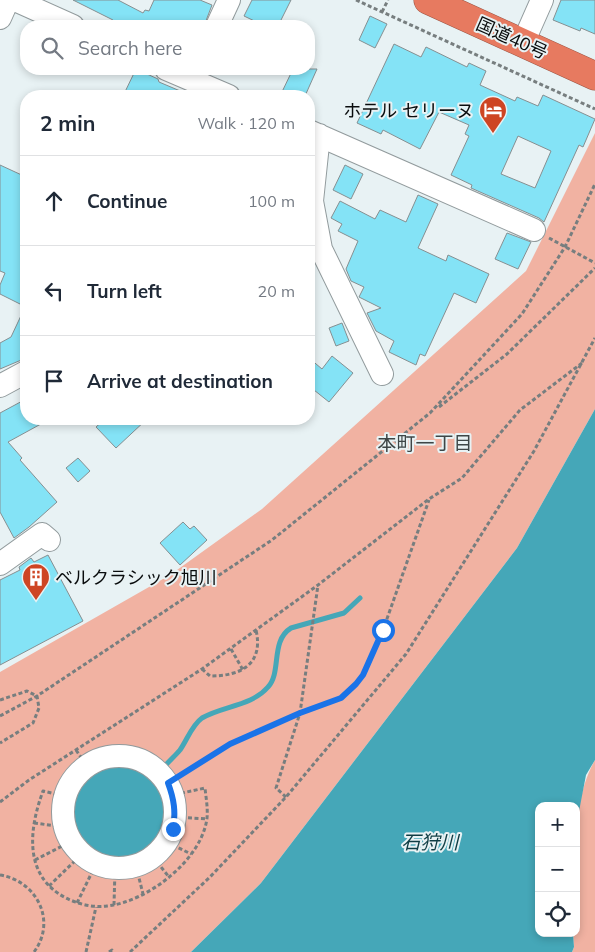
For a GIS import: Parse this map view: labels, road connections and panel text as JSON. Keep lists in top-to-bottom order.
{
  "streets": {
    "highway": ["国道40号"]
  },
  "districts": ["本町一丁目"],
  "water": ["石狩川"],
  "places": {
    "hotel": ["ホテル セリーヌ"],
    "building": ["ベルクラシック旭川"]
  },
  "page": {
    "search": "Search here",
    "heading": ["2 min", "Walk · 120 m"],
    "list": [
      ["Continue", "100 m"],
      ["Turn left", "20 m"],
      "Arrive at destination"
    ],
    "map_buttons": ["+", "−"]
  }
}
